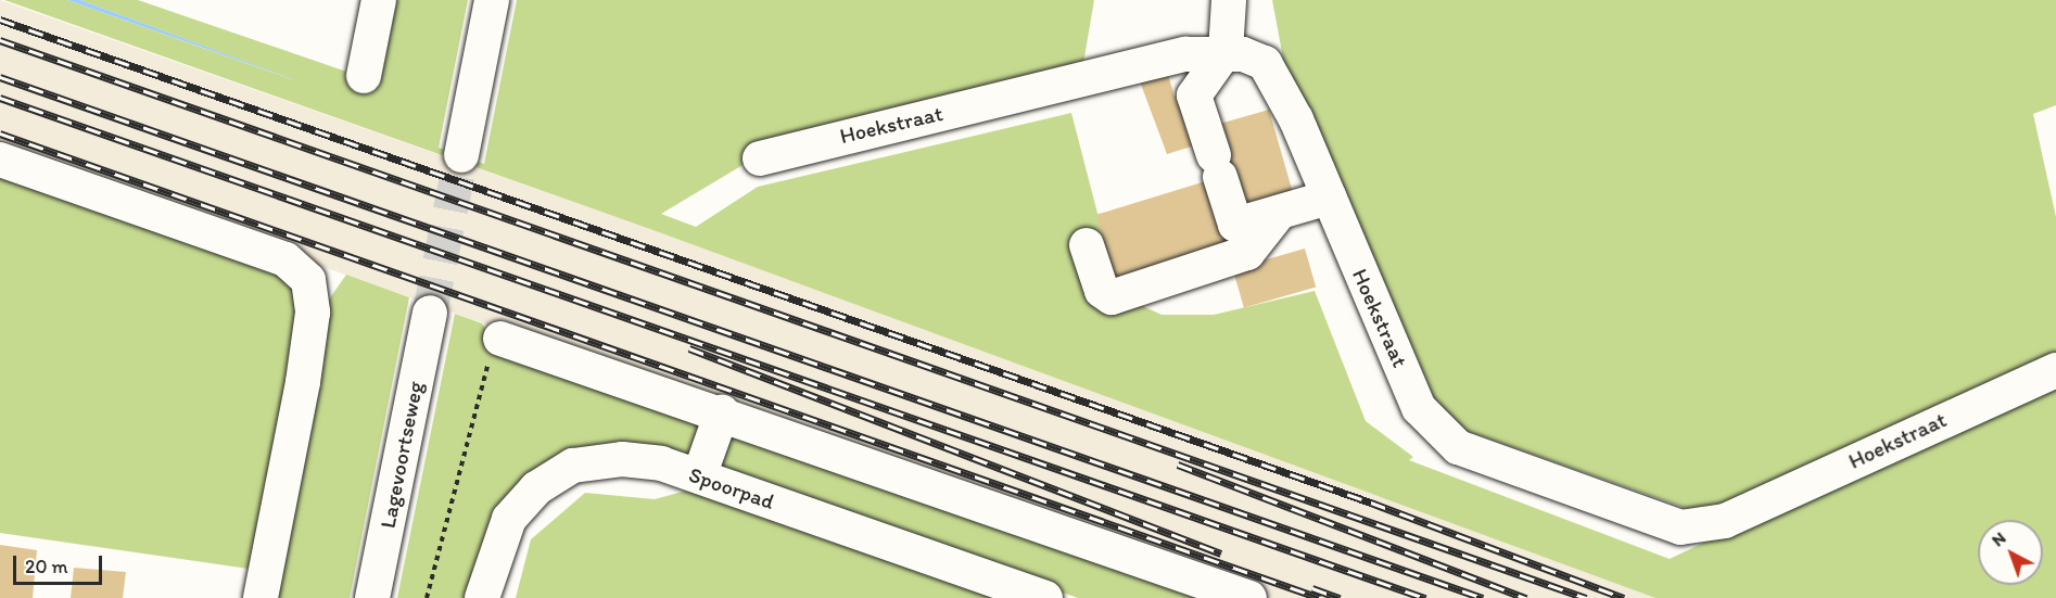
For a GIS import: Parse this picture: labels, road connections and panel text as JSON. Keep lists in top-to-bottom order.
{
  "streets": {
    "street": ["Hoekstraat", "Lagevoortseweg", "Spoorpad"]
  },
  "scale_bar": "20 m",
  "north": "top left"
}
